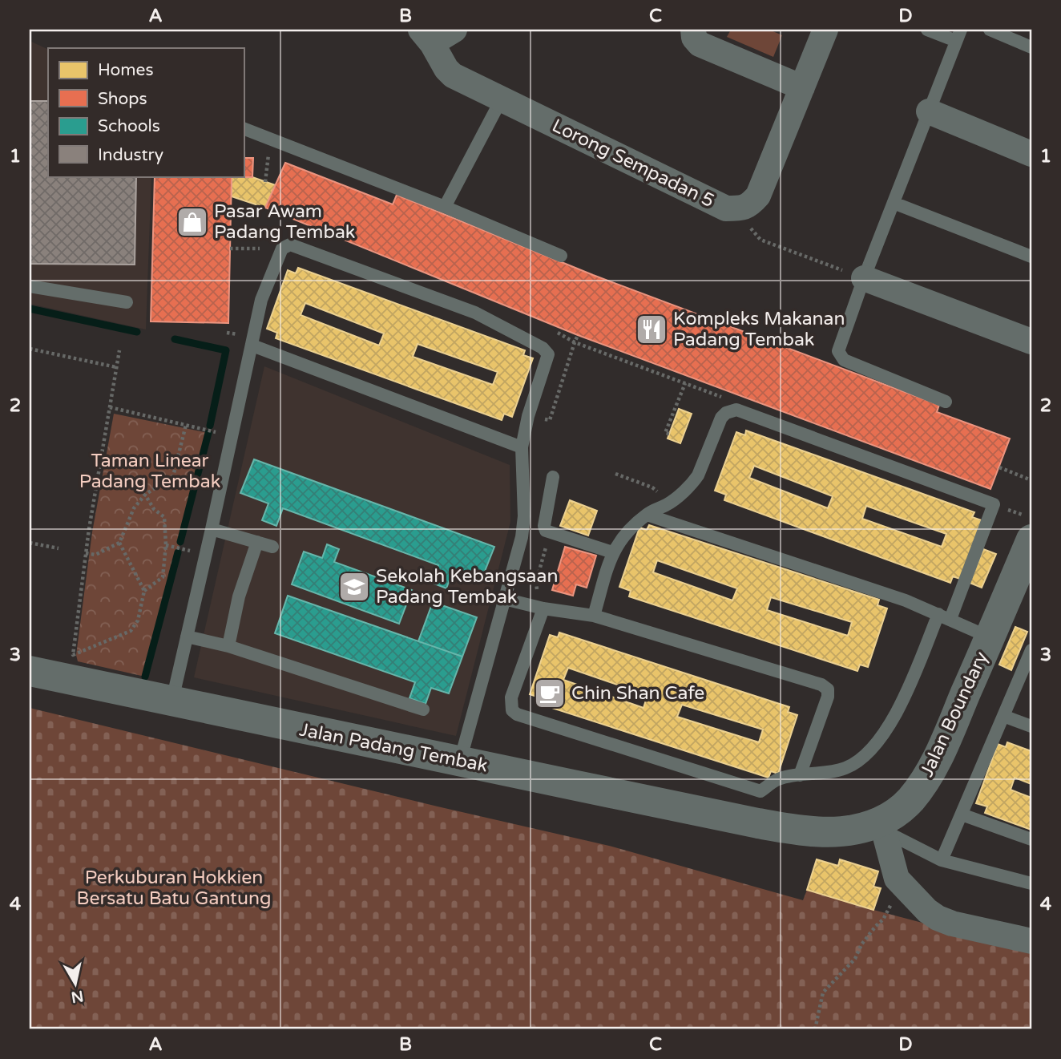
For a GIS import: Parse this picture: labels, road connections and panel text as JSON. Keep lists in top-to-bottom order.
{
  "streets": {
    "street": ["Lorong Sempadan 5", "Jalan Boundary", "Jalan Padang Tembak"]
  },
  "crossings": [
    ["Jalan Boundary", "Jalan Padang Tembak"]
  ],
  "parks": ["Taman Linear Padang Tembak", "Perkuburan Hokkien Bersatu Batu Gantung"],
  "places": {
    "shop": ["Pasar Awam Padang Tembak"],
    "restaurant": ["Kompleks Makanan Padang Tembak"],
    "school or university": ["Sekolah Kebangsaan Padang Tembak"],
    "cafe": ["Chin Shan Cafe"]
  },
  "legend": [
    "Homes",
    "Shops",
    "Schools",
    "Industry"
  ],
  "north": "bottom",
  "grid": {
    "columns": [
      "A",
      "B",
      "C",
      "D"
    ],
    "rows": [
      "1",
      "2",
      "3",
      "4"
    ]
  }
}
